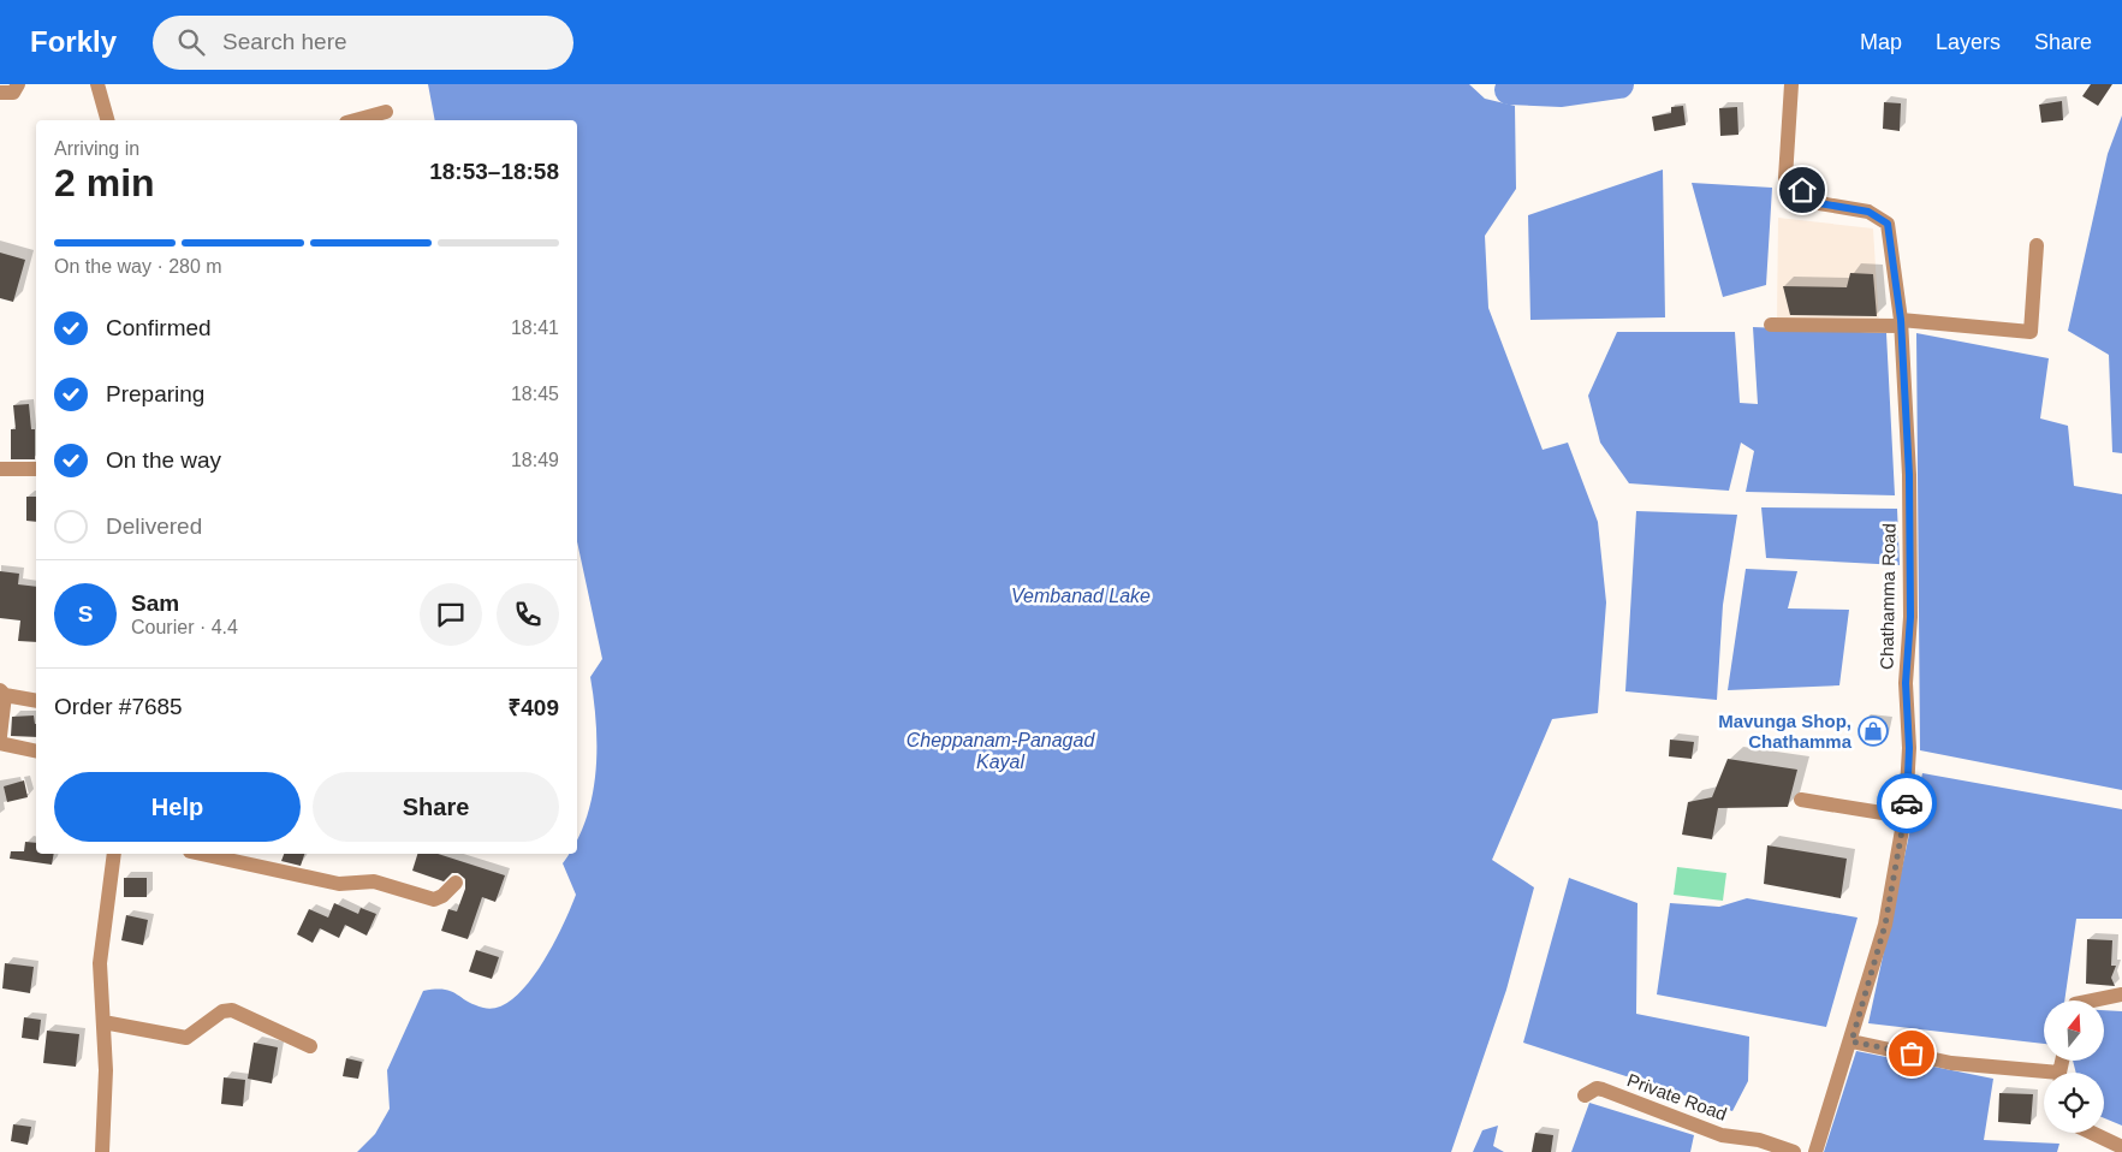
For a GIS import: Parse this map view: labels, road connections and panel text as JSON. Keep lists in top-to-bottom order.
{
  "streets": {
    "street": ["Chathamma Road", "Private Road"]
  },
  "water": ["Vembanad Lake", "Cheppanam-Panagad Kayal"],
  "places": {
    "shop": ["Mavunga Shop, Chathamma"]
  },
  "north": "top",
  "page": {
    "header": "Forkly",
    "search": "Search here",
    "nav": ["Map", "Layers", "Share"],
    "heading": ["2 min", "Arriving in", "18:53–18:58"],
    "panel": [
      "Sam",
      "Courier · 4.4",
      "Order #7685",
      "₹409"
    ],
    "bar": "On the way · 280 m",
    "list": [
      ["Confirmed", "18:41"],
      ["Preparing", "18:45"],
      ["On the way", "18:49"],
      "Delivered"
    ],
    "round": "S",
    "buttons": ["Help", "Share"]
  }
}
